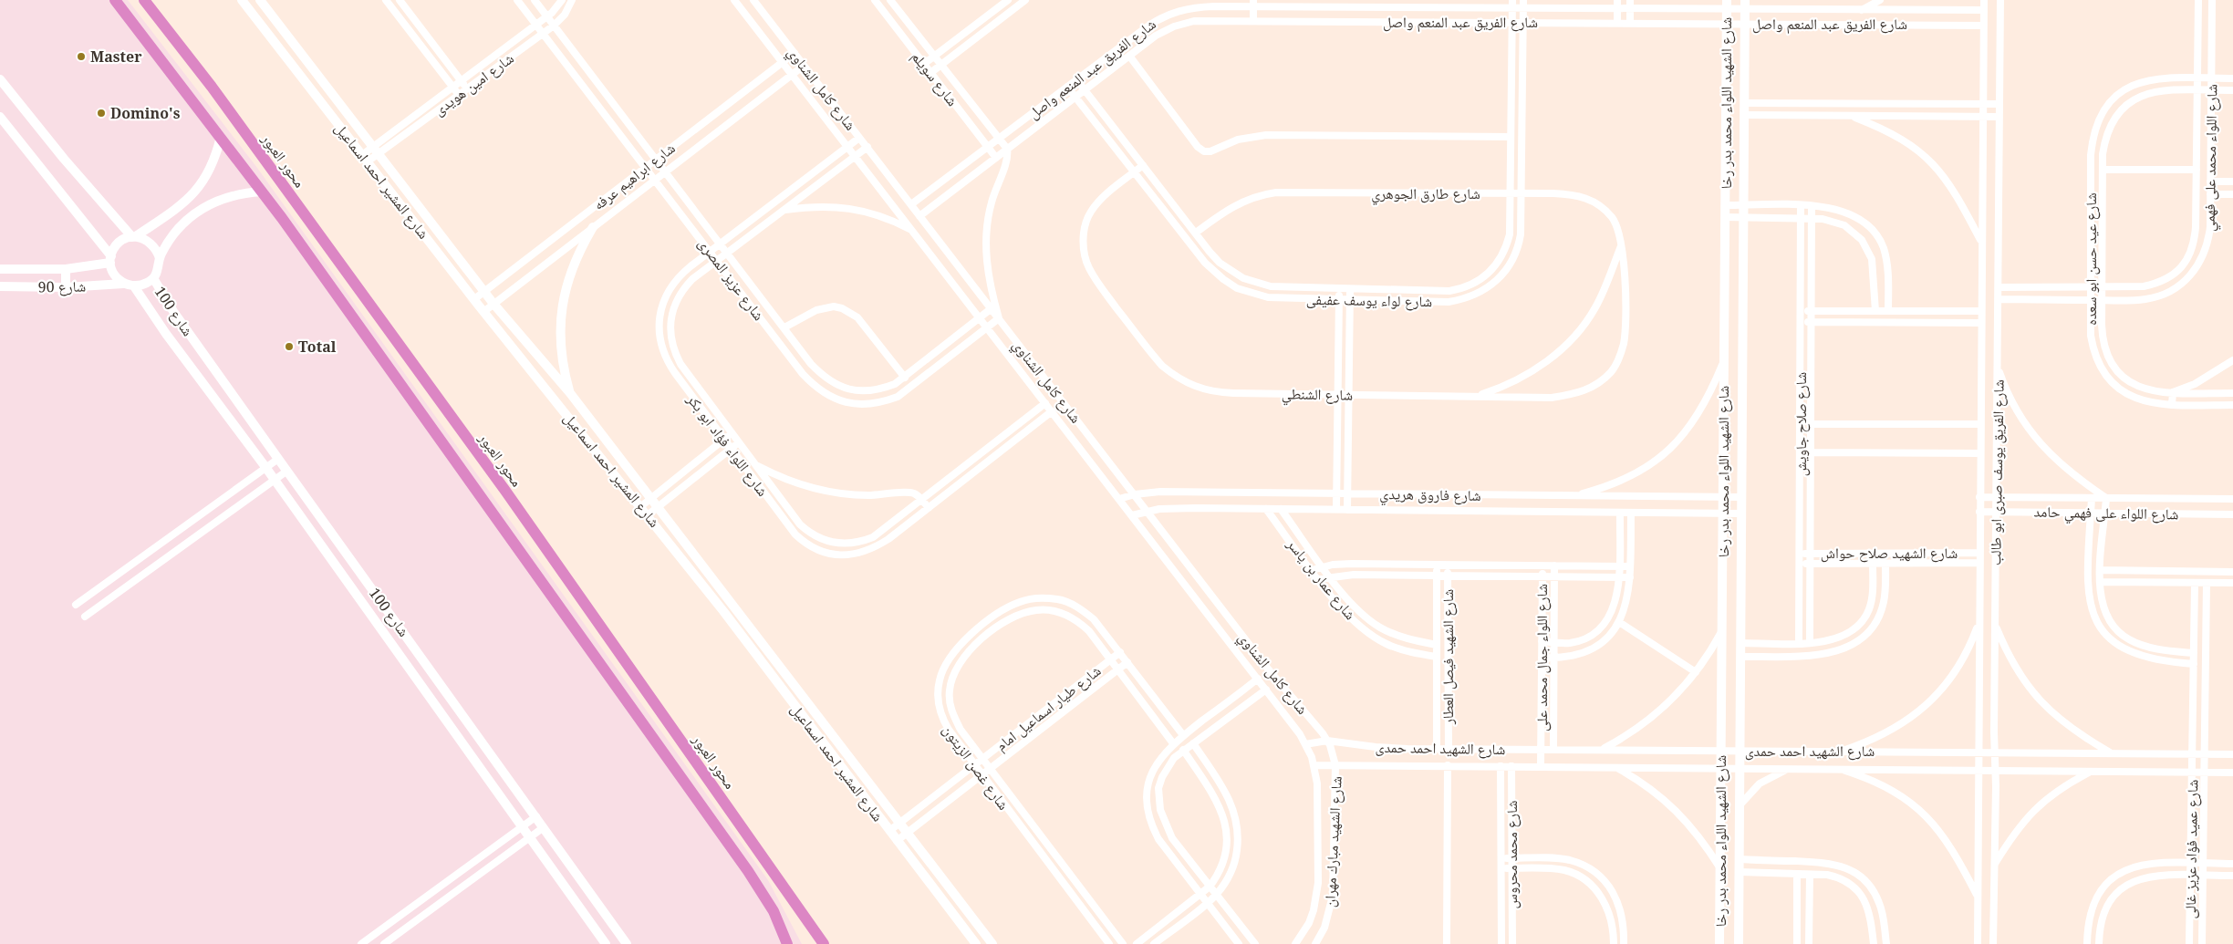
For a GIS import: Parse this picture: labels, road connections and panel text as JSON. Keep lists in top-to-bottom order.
{
  "streets": {
    "highway": ["محور العبور"],
    "street": [
      "شارع الفريق عبد المنعم واصل",
      "شارع سويلم",
      "شارع امين هويدى",
      "شارع كامل الشناوي",
      "شارع الشهيد اللواء محمد بدر رخا",
      "شارع اللواء محمد على فهمي",
      "شارع ابراهيم عرفه",
      "شارع المشير احمد اسماعيل",
      "شارع طارق الجوهري",
      "شارع عيد حسن ابو سعده",
      "شارع عزيز المصرى",
      "شارع 90",
      "شارع لواء يوسف عفيفى",
      "شارع 100",
      "شارع الشنطي",
      "شارع صلاح جاويش",
      "شارع اللواء فؤاد ابو بكر",
      "شارع الفريق يوسف صبرى ابو طالب",
      "شارع فاروق هريدي",
      "شارع اللواء على فهمي حامد",
      "شارع الشهيد صلاح حواش",
      "شارع عمار بن ياسر",
      "شارع الشهيد فيصل العطار",
      "شارع اللواء جمال محمد على",
      "شارع طيار اسماعيل امام",
      "شارع الشهيد احمد حمدى",
      "شارع غصن الزيتون",
      "شارع الشهيد مبارك مهران",
      "شارع عميد فؤاد عزيز غالى",
      "شارع محمد محروس"
    ]
  },
  "crossings": [
    ["شارع الفريق عبد المنعم واصل", "شارع سويلم"],
    ["شارع الفريق عبد المنعم واصل", "شارع كامل الشناوي"],
    ["شارع الفريق عبد المنعم واصل", "شارع الشهيد اللواء محمد بدر رخا"],
    ["شارع الفريق عبد المنعم واصل", "شارع لواء يوسف عفيفى"],
    ["شارع الفريق عبد المنعم واصل", "شارع الفريق يوسف صبرى ابو طالب"],
    ["شارع امين هويدى", "شارع المشير احمد اسماعيل"],
    ["شارع امين هويدى", "شارع عزيز المصرى"],
    ["شارع كامل الشناوي", "شارع ابراهيم عرفه"],
    ["شارع كامل الشناوي", "شارع عزيز المصرى"],
    ["شارع كامل الشناوي", "شارع اللواء فؤاد ابو بكر"],
    ["شارع كامل الشناوي", "شارع فاروق هريدي"],
    ["شارع كامل الشناوي", "شارع الشهيد احمد حمدى"],
    ["شارع كامل الشناوي", "شارع الشهيد مبارك مهران"],
    ["شارع الشهيد اللواء محمد بدر رخا", "شارع فاروق هريدي"],
    ["شارع الشهيد اللواء محمد بدر رخا", "شارع الشهيد احمد حمدى"],
    ["شارع اللواء محمد على فهمي", "شارع عيد حسن ابو سعده"],
    ["شارع اللواء محمد على فهمي", "شارع الفريق يوسف صبرى ابو طالب"],
    ["شارع ابراهيم عرفه", "شارع المشير احمد اسماعيل"],
    ["شارع ابراهيم عرفه", "شارع عزيز المصرى"],
    ["شارع المشير احمد اسماعيل", "شارع طيار اسماعيل امام"],
    ["شارع طارق الجوهري", "شارع لواء يوسف عفيفى"],
    ["شارع طارق الجوهري", "شارع الشنطي"],
    ["شارع عزيز المصرى", "شارع اللواء فؤاد ابو بكر"],
    ["شارع 90", "شارع 100"],
    ["شارع لواء يوسف عفيفى", "شارع الشنطي"],
    ["شارع صلاح جاويش", "شارع الشهيد صلاح حواش"],
    ["شارع الفريق يوسف صبرى ابو طالب", "شارع اللواء على فهمي حامد"],
    ["شارع الفريق يوسف صبرى ابو طالب", "شارع الشهيد صلاح حواش"],
    ["شارع الفريق يوسف صبرى ابو طالب", "شارع الشهيد احمد حمدى"],
    ["شارع فاروق هريدي", "شارع عمار بن ياسر"],
    ["شارع عمار بن ياسر", "شارع الشهيد فيصل العطار"],
    ["شارع الشهيد فيصل العطار", "شارع الشهيد احمد حمدى"],
    ["شارع اللواء جمال محمد على", "شارع الشهيد احمد حمدى"],
    ["شارع طيار اسماعيل امام", "شارع غصن الزيتون"],
    ["شارع الشهيد احمد حمدى", "شارع الشهيد مبارك مهران"],
    ["شارع الشهيد احمد حمدى", "شارع عميد فؤاد عزيز غالى"],
    ["شارع الشهيد احمد حمدى", "شارع محمد محروس"]
  ],
  "places": ["Master", "Domino's", "Total"]
}
